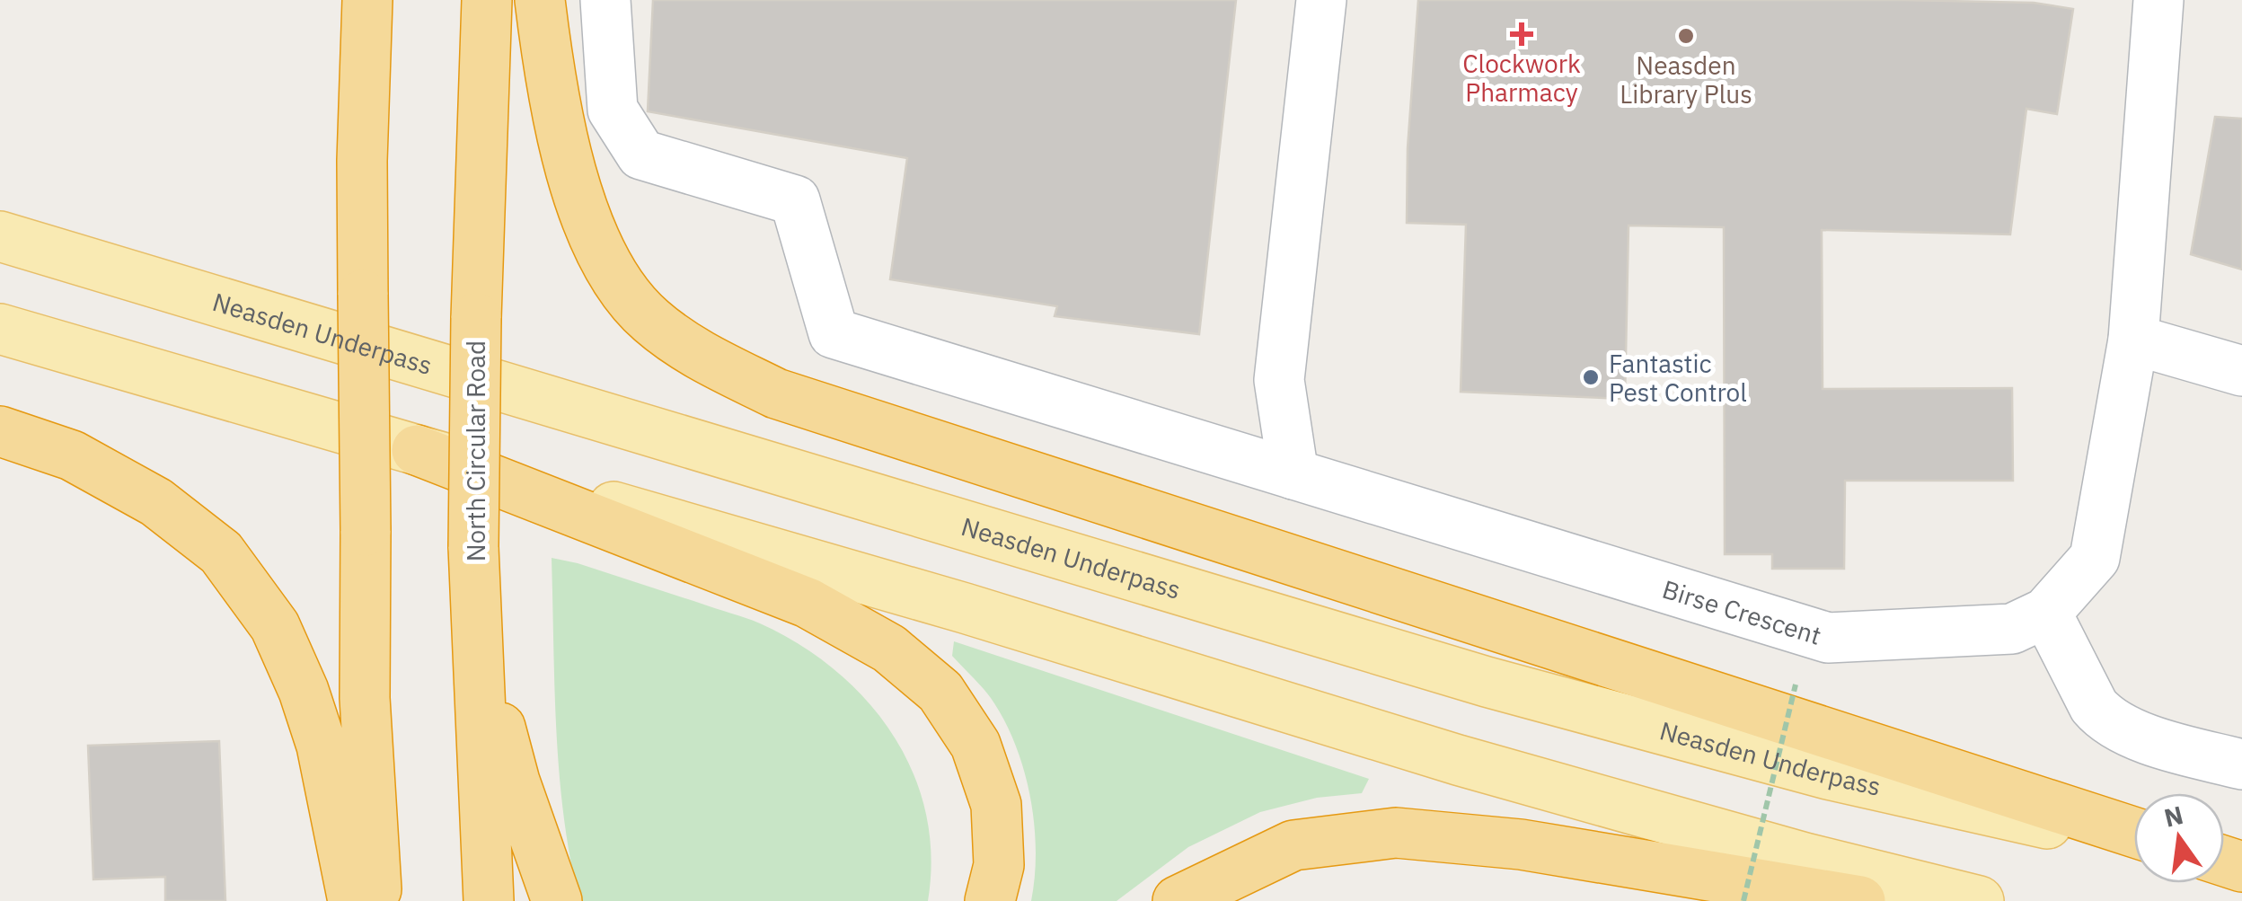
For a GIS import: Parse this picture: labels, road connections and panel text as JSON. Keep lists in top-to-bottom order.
{
  "streets": {
    "highway": ["North Circular Road"],
    "main road": ["Neasden Underpass"],
    "street": ["Birse Crescent"]
  },
  "places": {
    "health": ["Clockwork Pharmacy"],
    "other": ["Neasden Library Plus", "Fantastic Pest Control"]
  },
  "north": "top"
}
